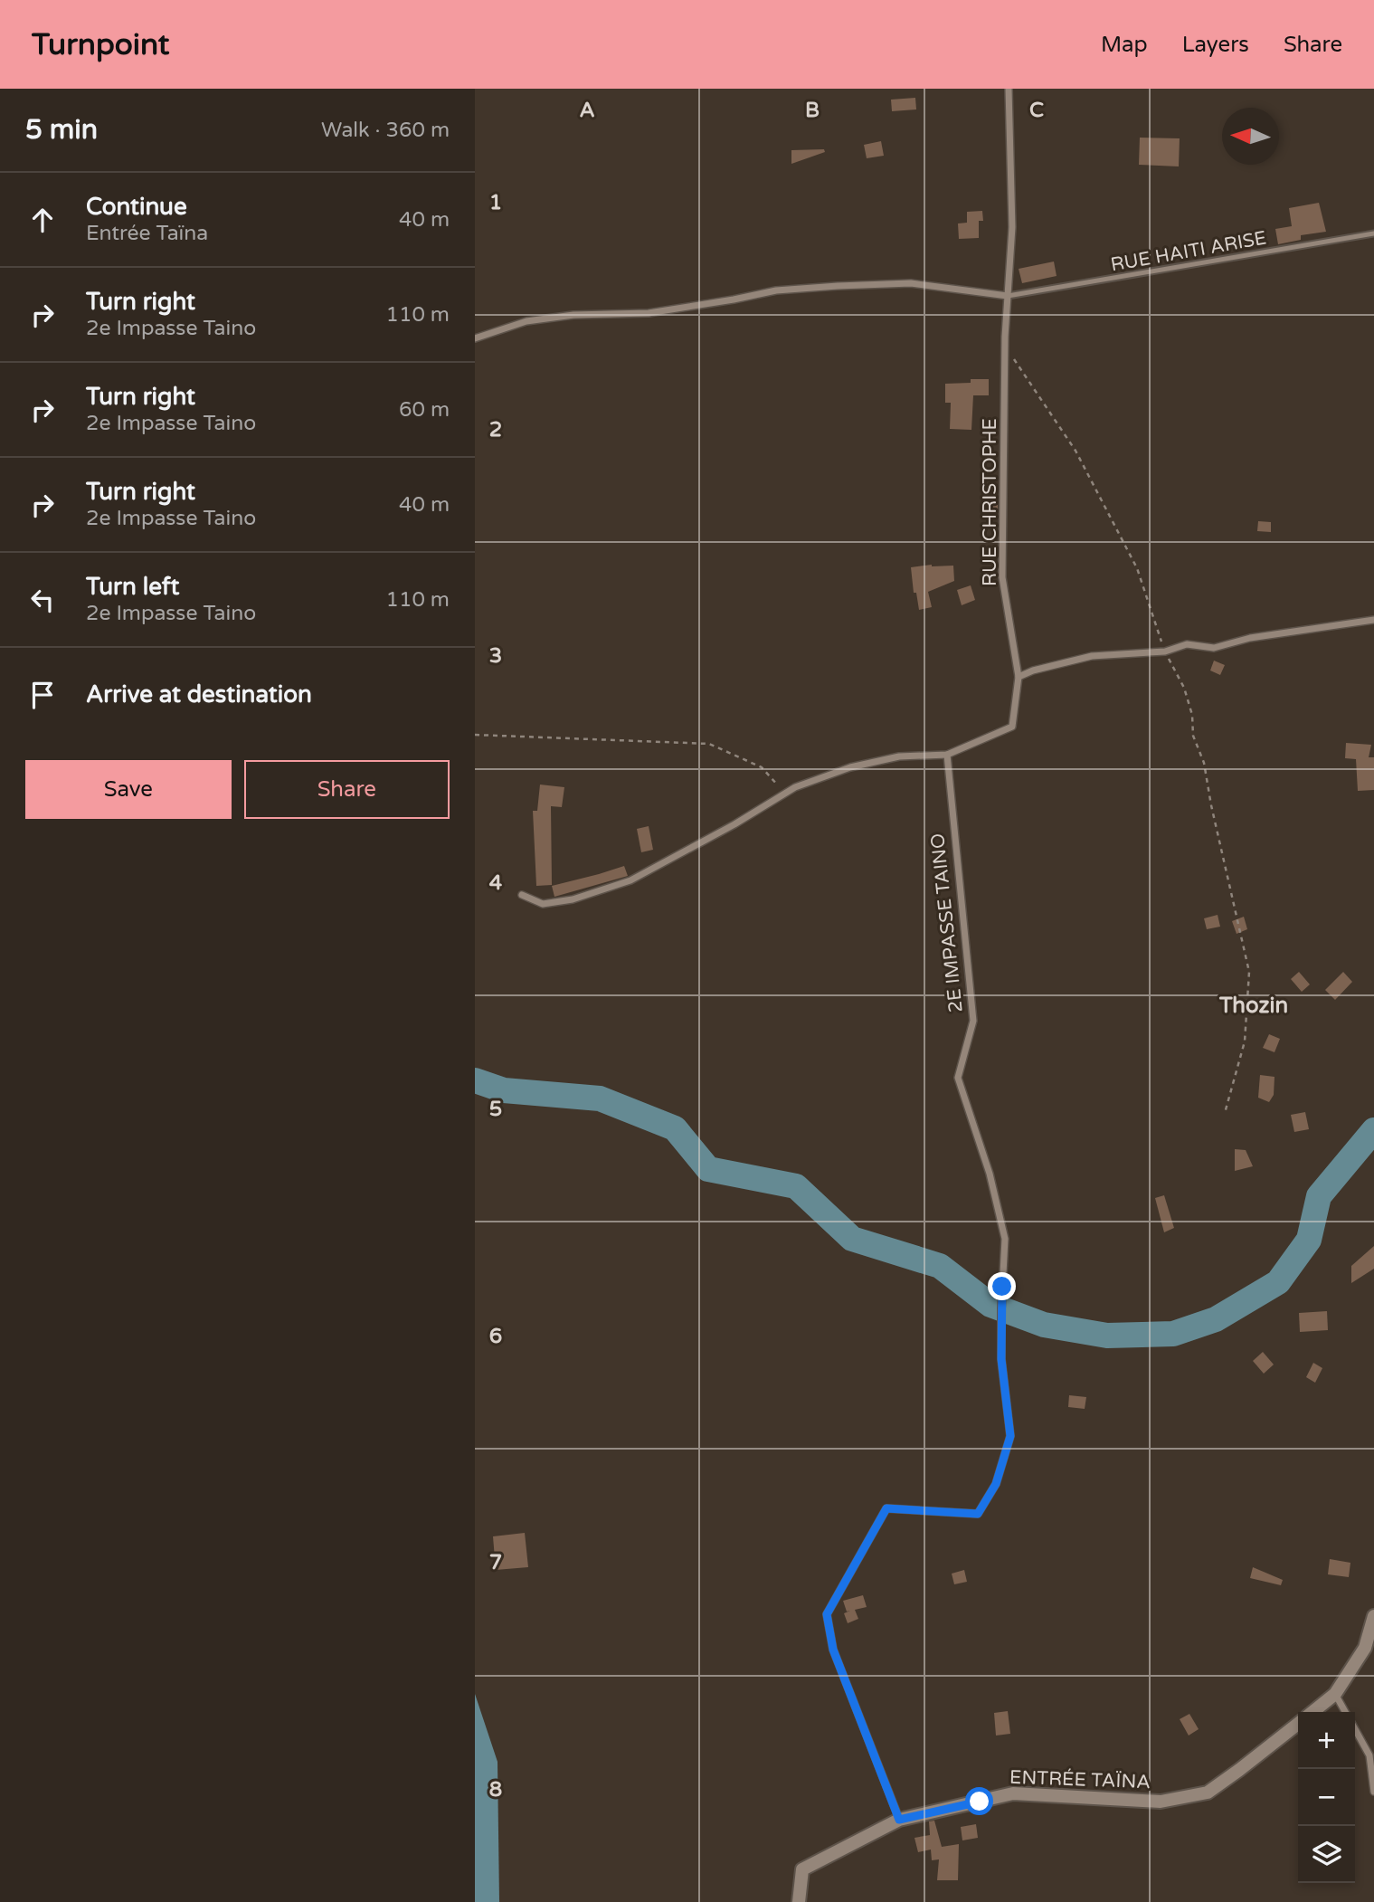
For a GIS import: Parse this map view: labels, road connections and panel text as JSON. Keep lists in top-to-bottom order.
{
  "streets": {
    "street": ["RUE CHRISTOPHE", "2E IMPASSE TAINO", "ENTRÉE TAÏNA"],
    "lane": ["RUE HAITI ARISE"]
  },
  "crossings": [
    ["RUE HAITI ARISE", "RUE CHRISTOPHE"],
    ["RUE CHRISTOPHE", "2E IMPASSE TAINO"],
    ["2E IMPASSE TAINO", "ENTRÉE TAÏNA"]
  ],
  "districts": ["Thozin"],
  "north": "left",
  "page": {
    "header": "Turnpoint",
    "nav": ["Map", "Layers", "Share"],
    "heading": ["5 min", "Walk · 360 m"],
    "list": [
      ["Continue", "Entrée Taïna", "40 m"],
      ["Turn right", "2e Impasse Taino", "110 m"],
      ["Turn right", "2e Impasse Taino", "60 m"],
      ["Turn right", "2e Impasse Taino", "40 m"],
      ["Turn left", "2e Impasse Taino", "110 m"],
      "Arrive at destination"
    ],
    "buttons": ["Save", "Share"],
    "map_buttons": ["+", "−"]
  },
  "grid": {
    "columns": ["A", "B", "C"],
    "rows": [
      "1",
      "2",
      "3",
      "4",
      "5",
      "6",
      "7",
      "8"
    ]
  }
}
